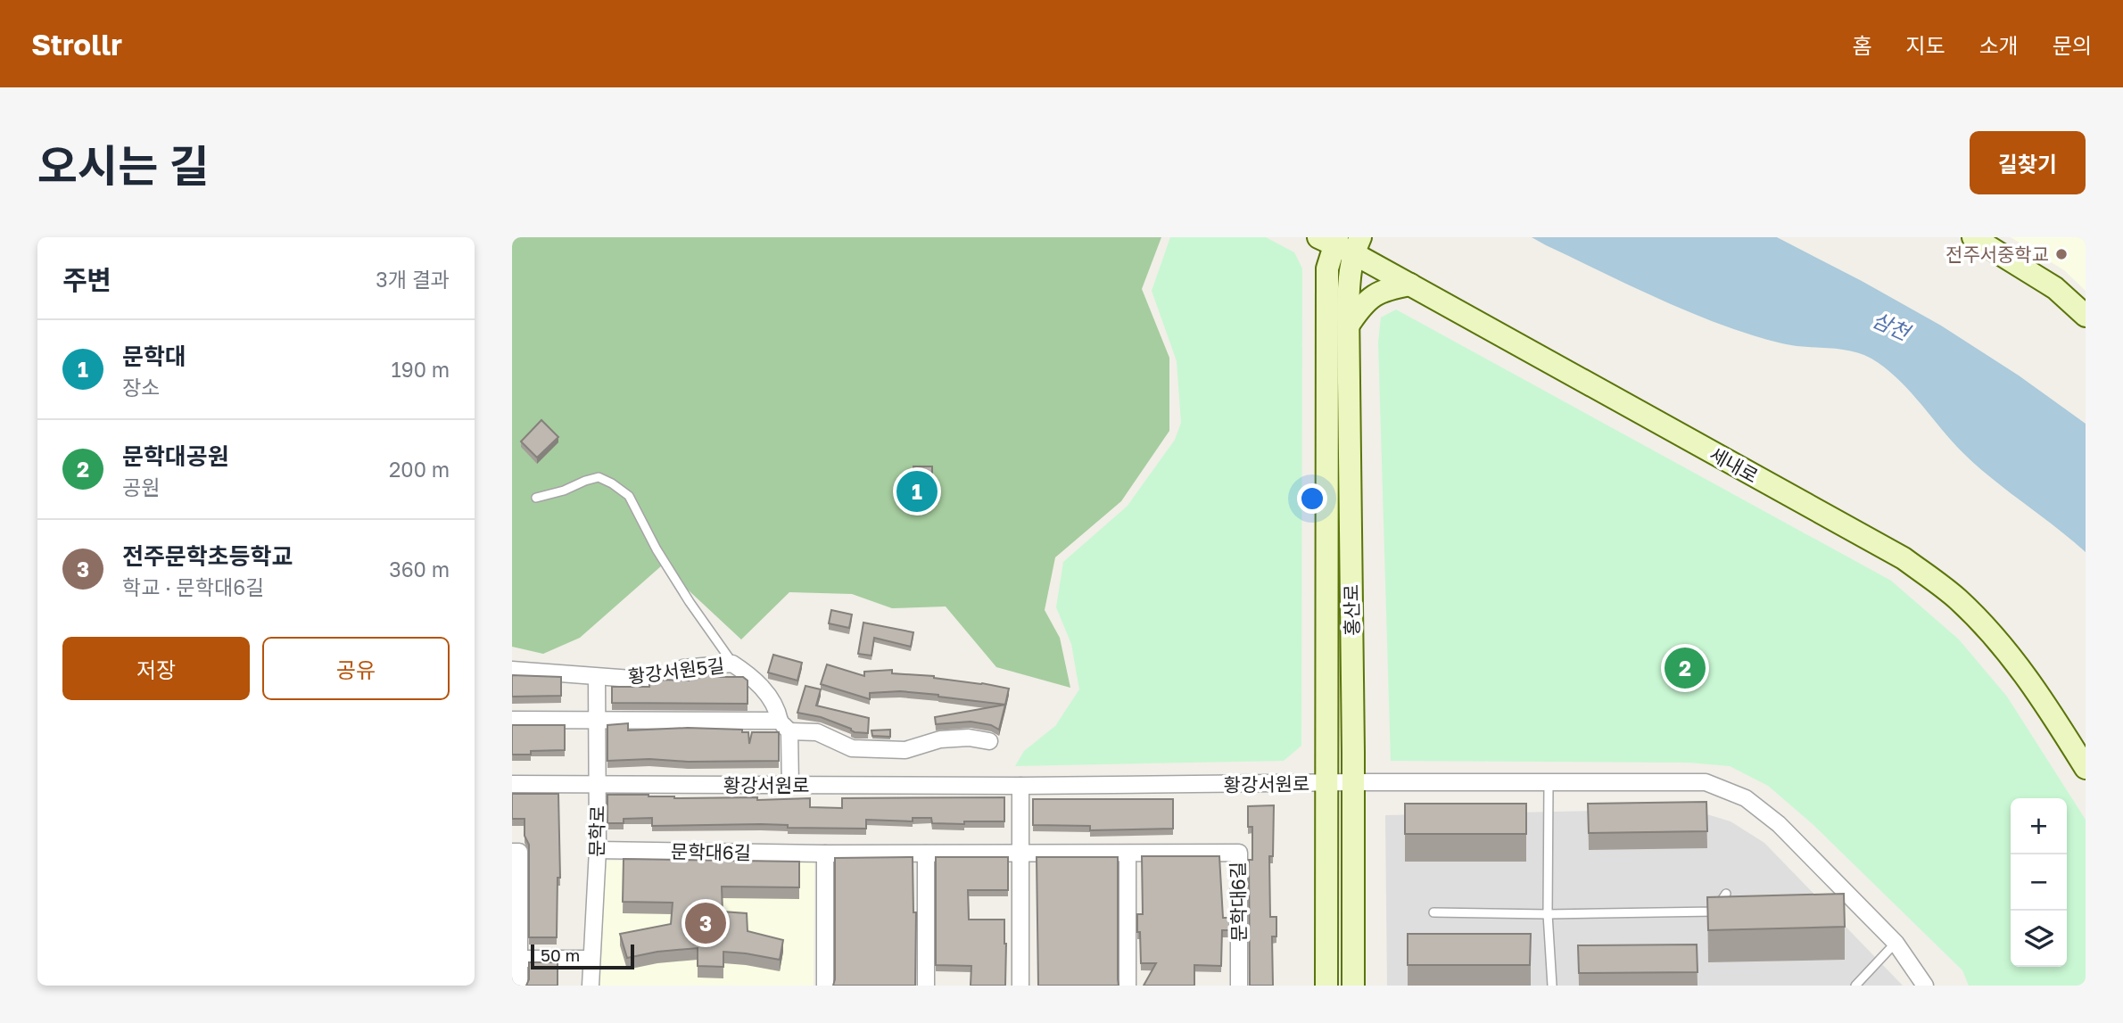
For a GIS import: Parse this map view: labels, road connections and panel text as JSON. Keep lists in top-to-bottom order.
{
  "streets": {
    "street": [
      "세내로",
      "홍산로",
      "황강서원5길",
      "황강서원로",
      "문학로",
      "문학대6길"
    ]
  },
  "crossings": [
    ["세내로", "홍산로"],
    ["홍산로", "황강서원로"],
    ["황강서원5길", "문학로"],
    ["황강서원로", "문학로"],
    ["문학로", "문학대6길"]
  ],
  "water": ["삼천"],
  "places": ["전주서중학교"],
  "scale_bar": "50 m",
  "page": {
    "header": "Strollr",
    "nav": [
      "홈",
      "지도",
      "소개",
      "문의"
    ],
    "title": "오시는 길",
    "buttons": [
      "길찾기",
      ["저장", "공유"]
    ],
    "heading": ["주변", "3개 결과"],
    "list": [
      {
        "mark": "1",
        "name": "문학대",
        "note": "장소",
        "value": "190 m"
      },
      {
        "mark": "2",
        "name": "문학대공원",
        "note": "공원",
        "value": "200 m"
      },
      {
        "mark": "3",
        "name": "전주문학초등학교",
        "note": "학교 · 문학대6길",
        "value": "360 m"
      }
    ],
    "pins": ["1", "2", "3"],
    "map_buttons": ["+", "−"],
    "scale": "50 m"
  }
}
